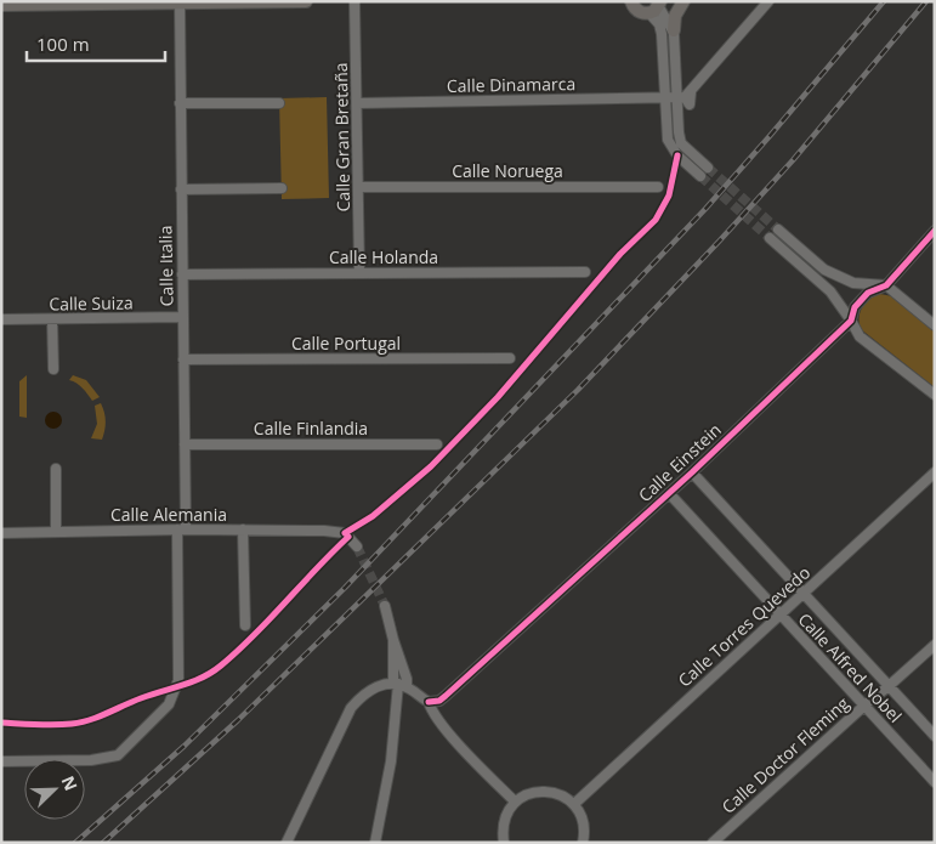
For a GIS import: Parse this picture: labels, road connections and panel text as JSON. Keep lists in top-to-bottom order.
{
  "streets": {
    "street": [
      "Calle Dinamarca",
      "Calle Gran Bretaña",
      "Calle Noruega",
      "Calle Holanda",
      "Calle Italia",
      "Calle Suiza",
      "Calle Portugal",
      "Calle Finlandia",
      "Calle Einstein",
      "Calle Alemania",
      "Calle Torres Quevedo",
      "Calle Alfred Nobel",
      "Calle Doctor Fleming"
    ]
  },
  "crossings": [
    ["Calle Dinamarca", "Calle Gran Bretaña"],
    ["Calle Gran Bretaña", "Calle Noruega"],
    ["Calle Gran Bretaña", "Calle Holanda"],
    ["Calle Holanda", "Calle Italia"],
    ["Calle Italia", "Calle Suiza"],
    ["Calle Italia", "Calle Portugal"],
    ["Calle Italia", "Calle Finlandia"],
    ["Calle Italia", "Calle Alemania"],
    ["Calle Einstein", "Calle Alfred Nobel"],
    ["Calle Torres Quevedo", "Calle Alfred Nobel"],
    ["Calle Alfred Nobel", "Calle Doctor Fleming"]
  ],
  "scale_bar": "100 m",
  "north": "top right"
}
